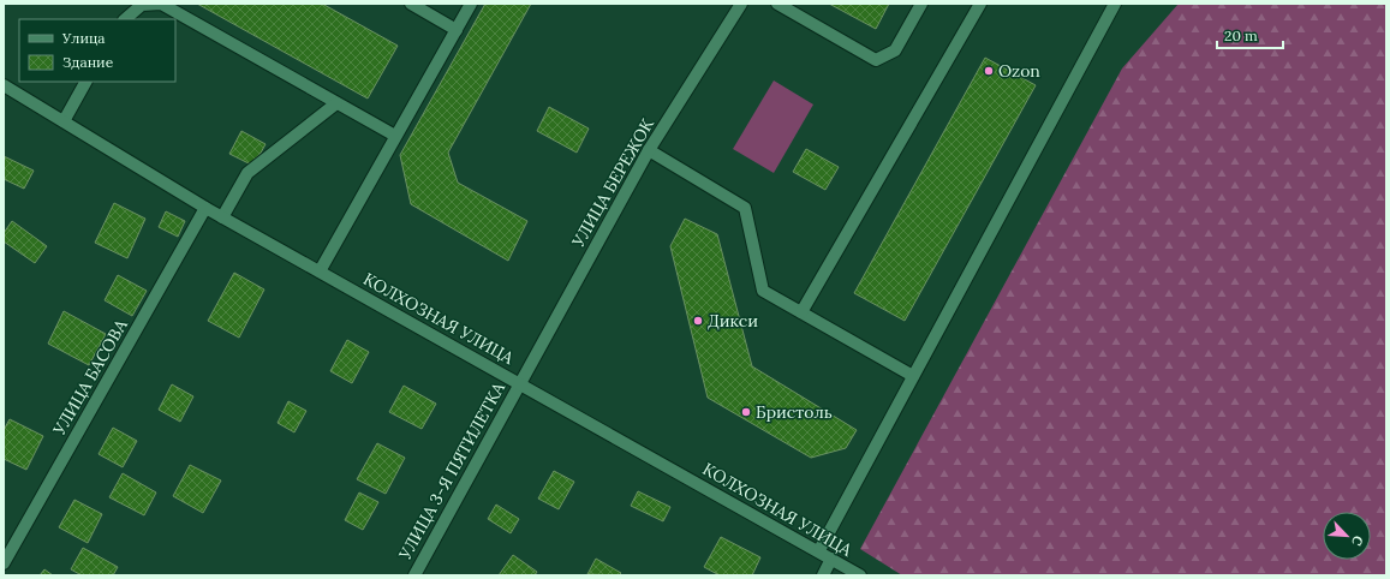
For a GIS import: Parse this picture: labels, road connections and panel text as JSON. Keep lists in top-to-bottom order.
{
  "streets": {
    "street": [
      "УЛИЦА БЕРЕЖОК",
      "КОЛХОЗНАЯ УЛИЦА",
      "УЛИЦА БАСОВА",
      "УЛИЦА 3-Я ПЯТИЛЕТКА"
    ]
  },
  "crossings": [
    ["УЛИЦА БЕРЕЖОК", "КОЛХОЗНАЯ УЛИЦА"],
    ["УЛИЦА БЕРЕЖОК", "УЛИЦА 3-Я ПЯТИЛЕТКА"],
    ["КОЛХОЗНАЯ УЛИЦА", "УЛИЦА БАСОВА"],
    ["КОЛХОЗНАЯ УЛИЦА", "УЛИЦА 3-Я ПЯТИЛЕТКА"]
  ],
  "places": ["Ozon", "Дикси", "Бристоль"],
  "legend": ["Улица", "Здание"],
  "scale_bar": "20 m",
  "north": "bottom right"
}
